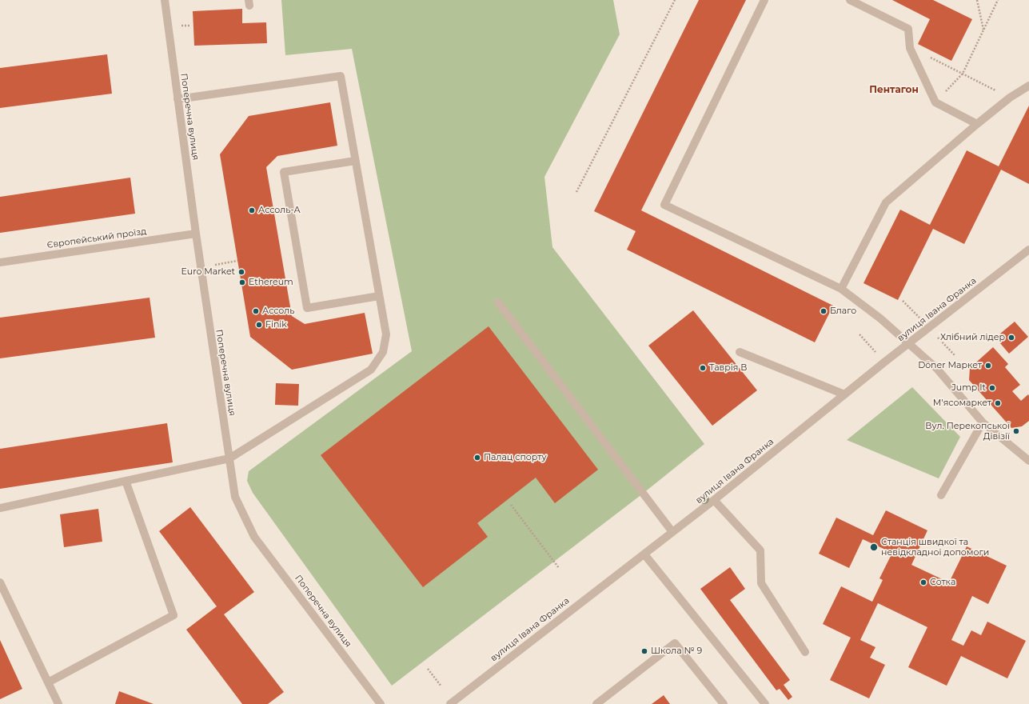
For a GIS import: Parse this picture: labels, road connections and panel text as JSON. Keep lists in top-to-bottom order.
{
  "streets": {
    "street": ["Поперечна вулиця", "Європейський проїзд", "вулиця Івана Франка"]
  },
  "crossings": [
    ["Поперечна вулиця", "Європейський проїзд"]
  ],
  "districts": ["Пентагон"],
  "places": [
    "Ассоль-А",
    "Euro Market",
    "Ethereum",
    "Ассоль",
    "Благо",
    "Finik",
    "Хлібний лідер",
    "Döner Маркет",
    "Таврія В",
    "Jump It",
    "М'ясомаркет",
    "Вул. Перекопської Дівізії",
    "Палац спорту",
    "Станція швидкої та невідкладної допомоги",
    "Сотка",
    "Школа № 9"
  ]
}
